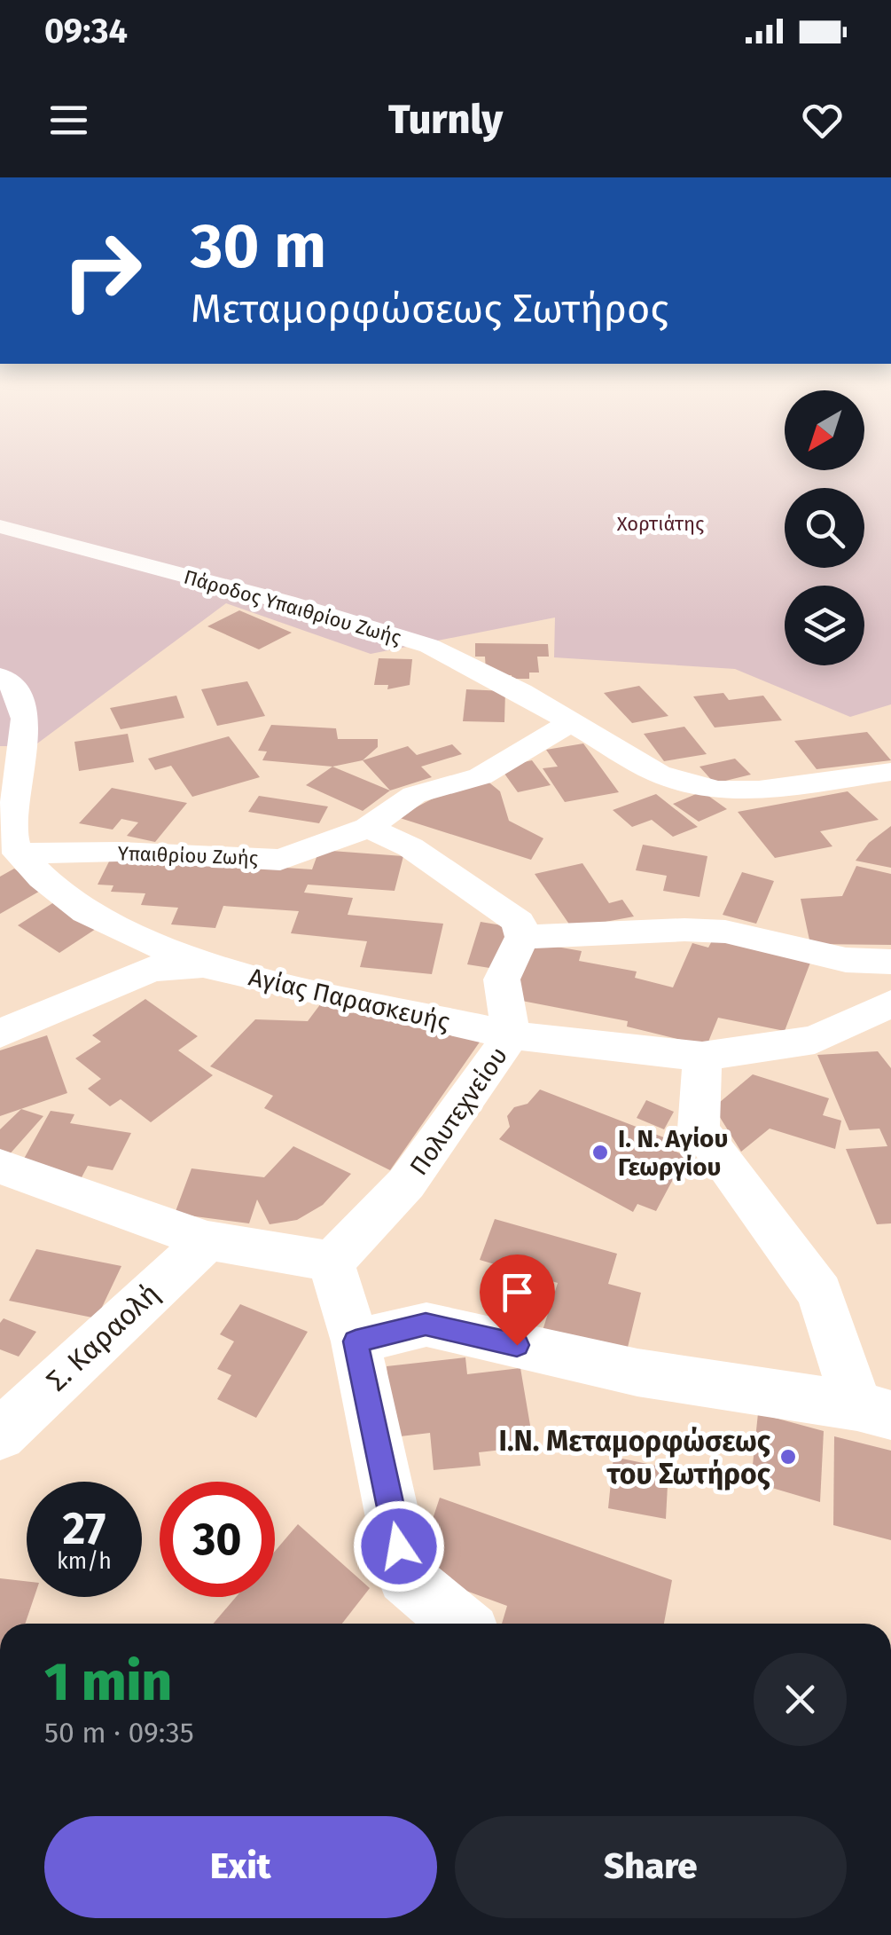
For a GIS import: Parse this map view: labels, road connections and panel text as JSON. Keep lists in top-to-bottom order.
{
  "streets": {
    "street": [
      "Πάροδος Υπαιθρίου Ζωής",
      "Υπαιθρίου Ζωής",
      "Αγίας Παρασκευής",
      "Πολυτεχνείου",
      "Σ. Καραολή"
    ]
  },
  "crossings": [
    ["Πάροδος Υπαιθρίου Ζωής", "Υπαιθρίου Ζωής"],
    ["Υπαιθρίου Ζωής", "Αγίας Παρασκευής"],
    ["Αγίας Παρασκευής", "Πολυτεχνείου"]
  ],
  "parks": ["Χορτιάτης"],
  "places": ["Ι. Ν. Αγίου Γεωργίου", "I.N. Μεταμορφώσεως του Σωτήρος"],
  "north": "bottom left",
  "page": {
    "status": "09:34",
    "header": "Turnly",
    "turn": ["30 m", "Μεταμορφώσεως Σωτήρος"],
    "speed": "27 km/h",
    "limit": "30",
    "heading": ["1 min", "50 m · 09:35"],
    "buttons": ["Exit", "Share"]
  }
}
